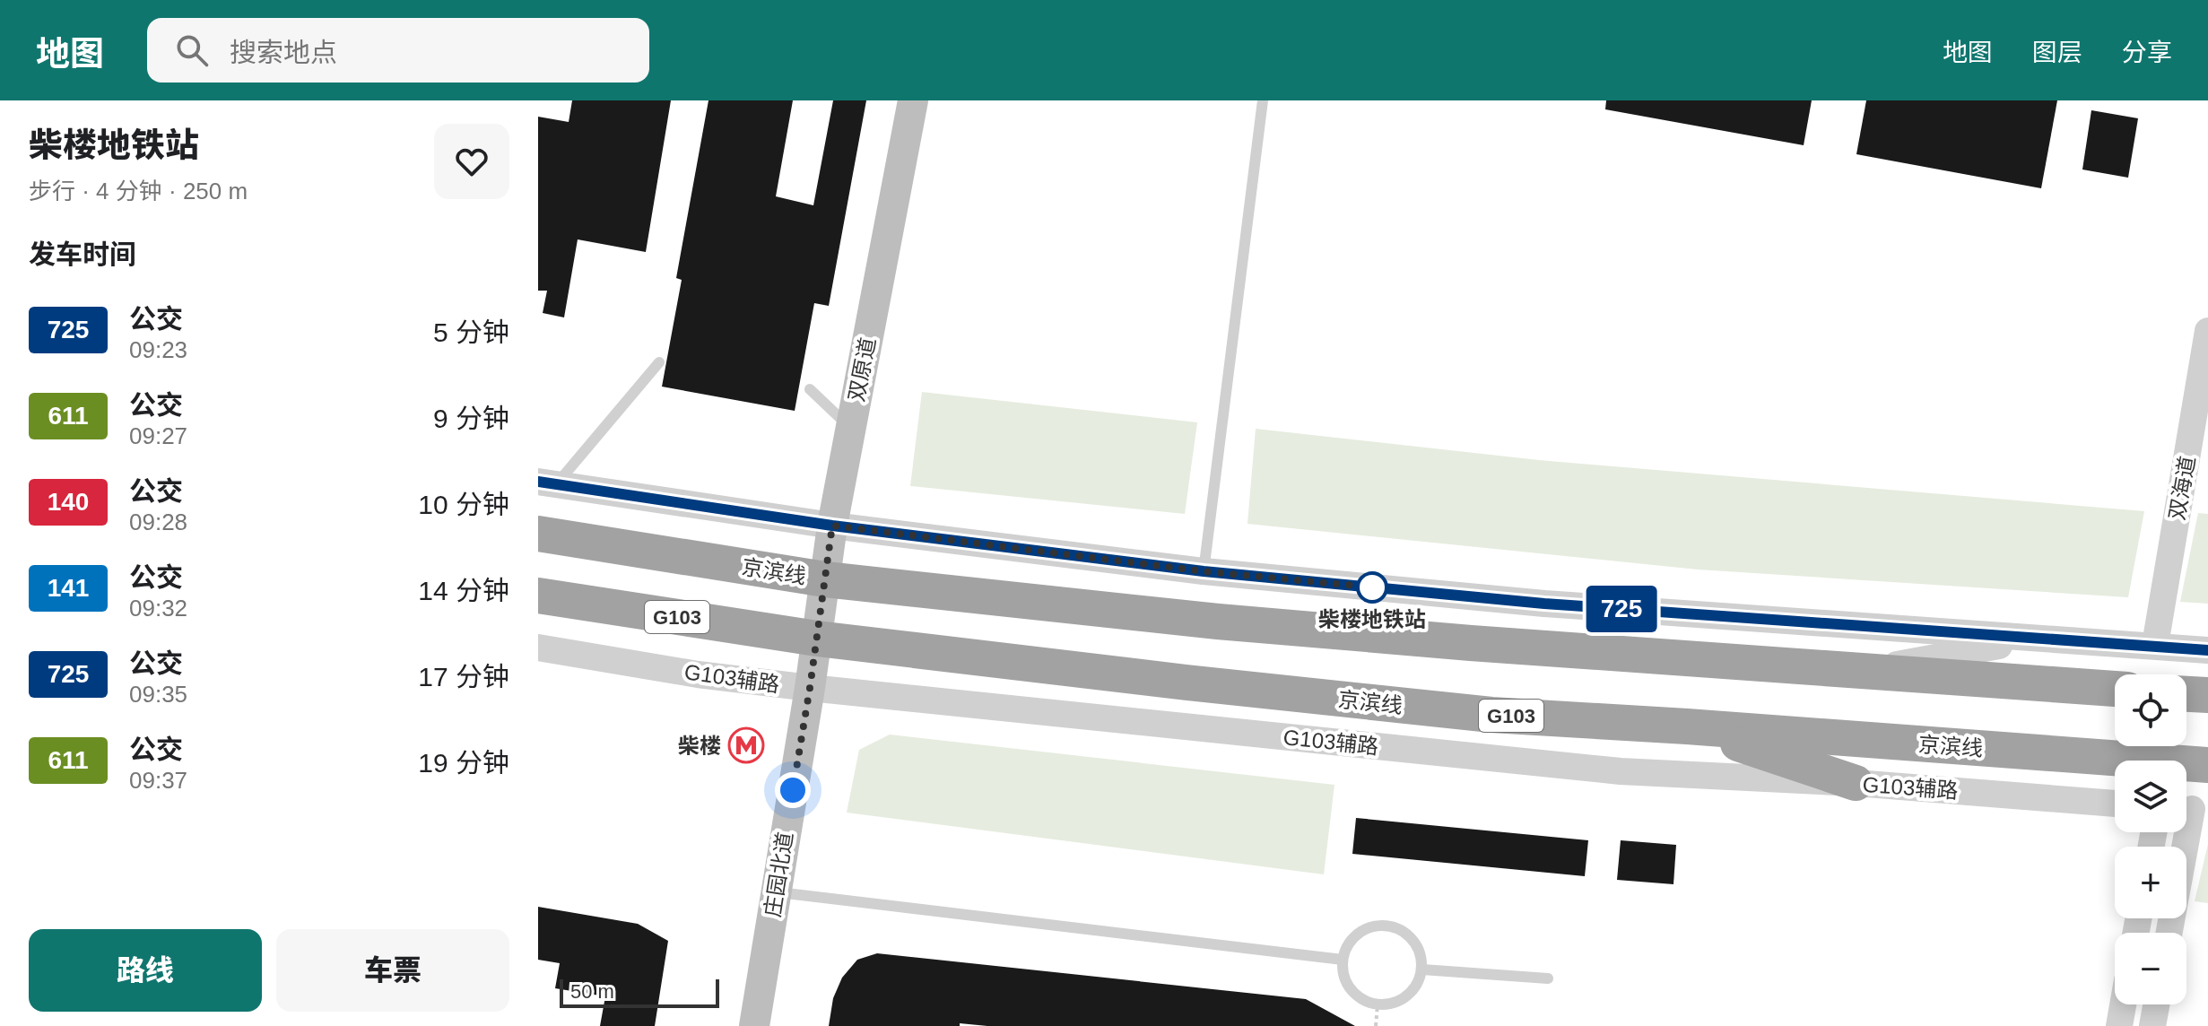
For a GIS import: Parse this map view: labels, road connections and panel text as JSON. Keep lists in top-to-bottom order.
{
  "streets": {
    "highway": ["京滨线", "G103"],
    "main road": ["双原道", "庄园北道"],
    "street": ["双海道", "G103辅路"]
  },
  "crossings": [
    ["双原道", "京滨线"],
    ["双原道", "庄园北道"],
    ["京滨线", "庄园北道"],
    ["G103辅路", "庄园北道"]
  ],
  "places": {
    "other": ["柴楼地铁站"],
    "metro station": ["柴楼"]
  },
  "lines": ["bus line 725"],
  "scale_bar": "50 m",
  "page": {
    "header": "地图",
    "search": "搜索地点",
    "nav": ["地图", "图层", "分享"],
    "heading": [
      ["柴楼地铁站", "步行 · 4 分钟 · 250 m"],
      "发车时间"
    ],
    "on_map": "725",
    "list": [
      {
        "mark": "725",
        "name": "公交",
        "note": "09:23",
        "value": "5 分钟"
      },
      {
        "mark": "611",
        "name": "公交",
        "note": "09:27",
        "value": "9 分钟"
      },
      {
        "mark": "140",
        "name": "公交",
        "note": "09:28",
        "value": "10 分钟"
      },
      {
        "mark": "141",
        "name": "公交",
        "note": "09:32",
        "value": "14 分钟"
      },
      {
        "mark": "725",
        "name": "公交",
        "note": "09:35",
        "value": "17 分钟"
      },
      {
        "mark": "611",
        "name": "公交",
        "note": "09:37",
        "value": "19 分钟"
      }
    ],
    "map_buttons": ["+", "−"],
    "buttons": ["路线", "车票"],
    "scale": "50 m"
  }
}
